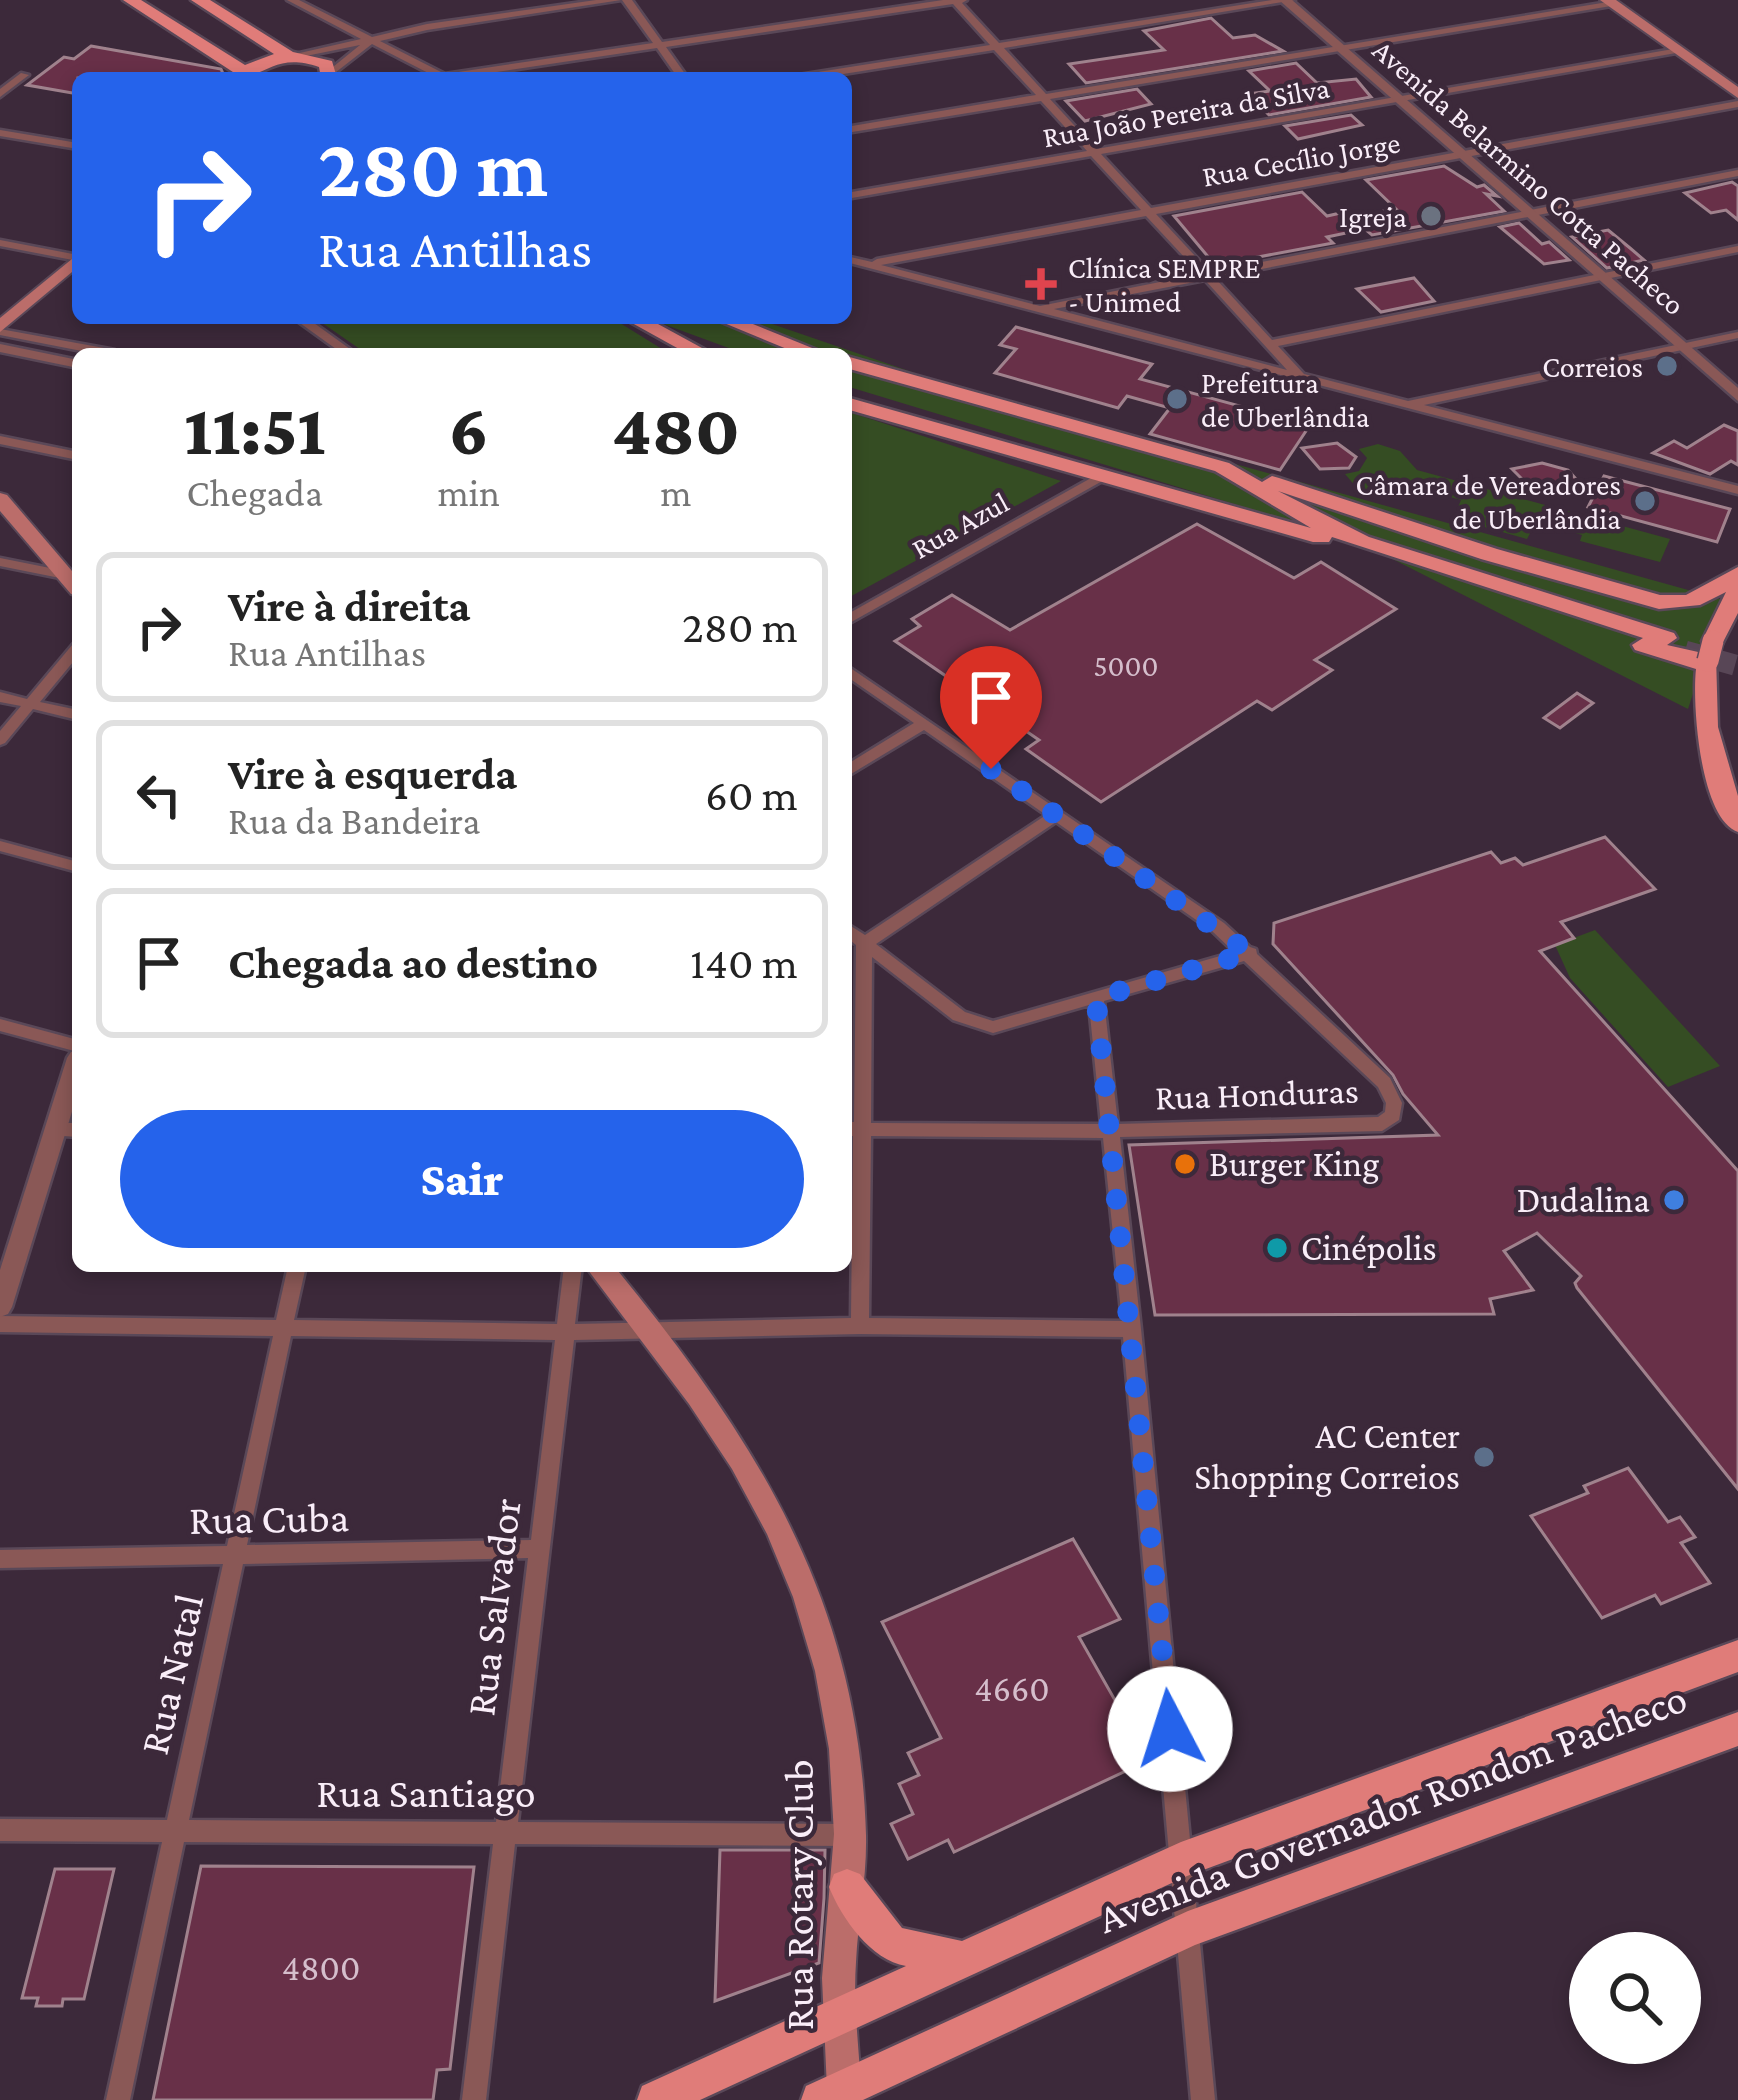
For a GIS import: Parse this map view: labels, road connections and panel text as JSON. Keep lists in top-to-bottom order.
{
  "streets": {
    "main road": ["Avenida Governador Rondon Pacheco", "Rua Rotary Club"],
    "street": [
      "Rua João Pereira da Silva",
      "Rua Cecílio Jorge",
      "Avenida Belarmino Cotta Pacheco",
      "Rua Azul",
      "Rua Honduras",
      "Rua Cuba",
      "Rua Salvador",
      "Rua Natal",
      "Rua Santiago"
    ]
  },
  "crossings": [
    ["Rua João Pereira da Silva", "Avenida Belarmino Cotta Pacheco"],
    ["Rua Cecílio Jorge", "Avenida Belarmino Cotta Pacheco"],
    ["Rua Cuba", "Rua Salvador"],
    ["Rua Cuba", "Rua Natal"],
    ["Rua Salvador", "Rua Santiago"],
    ["Rua Natal", "Rua Santiago"],
    ["Rua Santiago", "Rua Rotary Club"],
    ["Avenida Governador Rondon Pacheco", "Rua Rotary Club"]
  ],
  "places": {
    "other": [
      "Igreja",
      "Correios",
      "Prefeitura de Uberlândia",
      "Câmara de Vereadores de Uberlândia",
      "Burger King",
      "Dudalina",
      "Cinépolis",
      "AC Center Shopping Correios"
    ],
    "health": ["Clínica SEMPRE - Unimed"]
  },
  "house_numbers": ["5000", "4660", "4800"],
  "page": {
    "turn": ["280 m", "Rua Antilhas"],
    "eta": [
      "11:51",
      "Chegada",
      "6",
      "min",
      "480",
      "m"
    ],
    "list": [
      {
        "name": "Vire à direita",
        "note": "Rua Antilhas",
        "value": "280 m"
      },
      {
        "name": "Vire à esquerda",
        "note": "Rua da Bandeira",
        "value": "60 m"
      },
      {
        "name": "Chegada ao destino",
        "value": "140 m"
      }
    ],
    "buttons": "Sair"
  }
}
